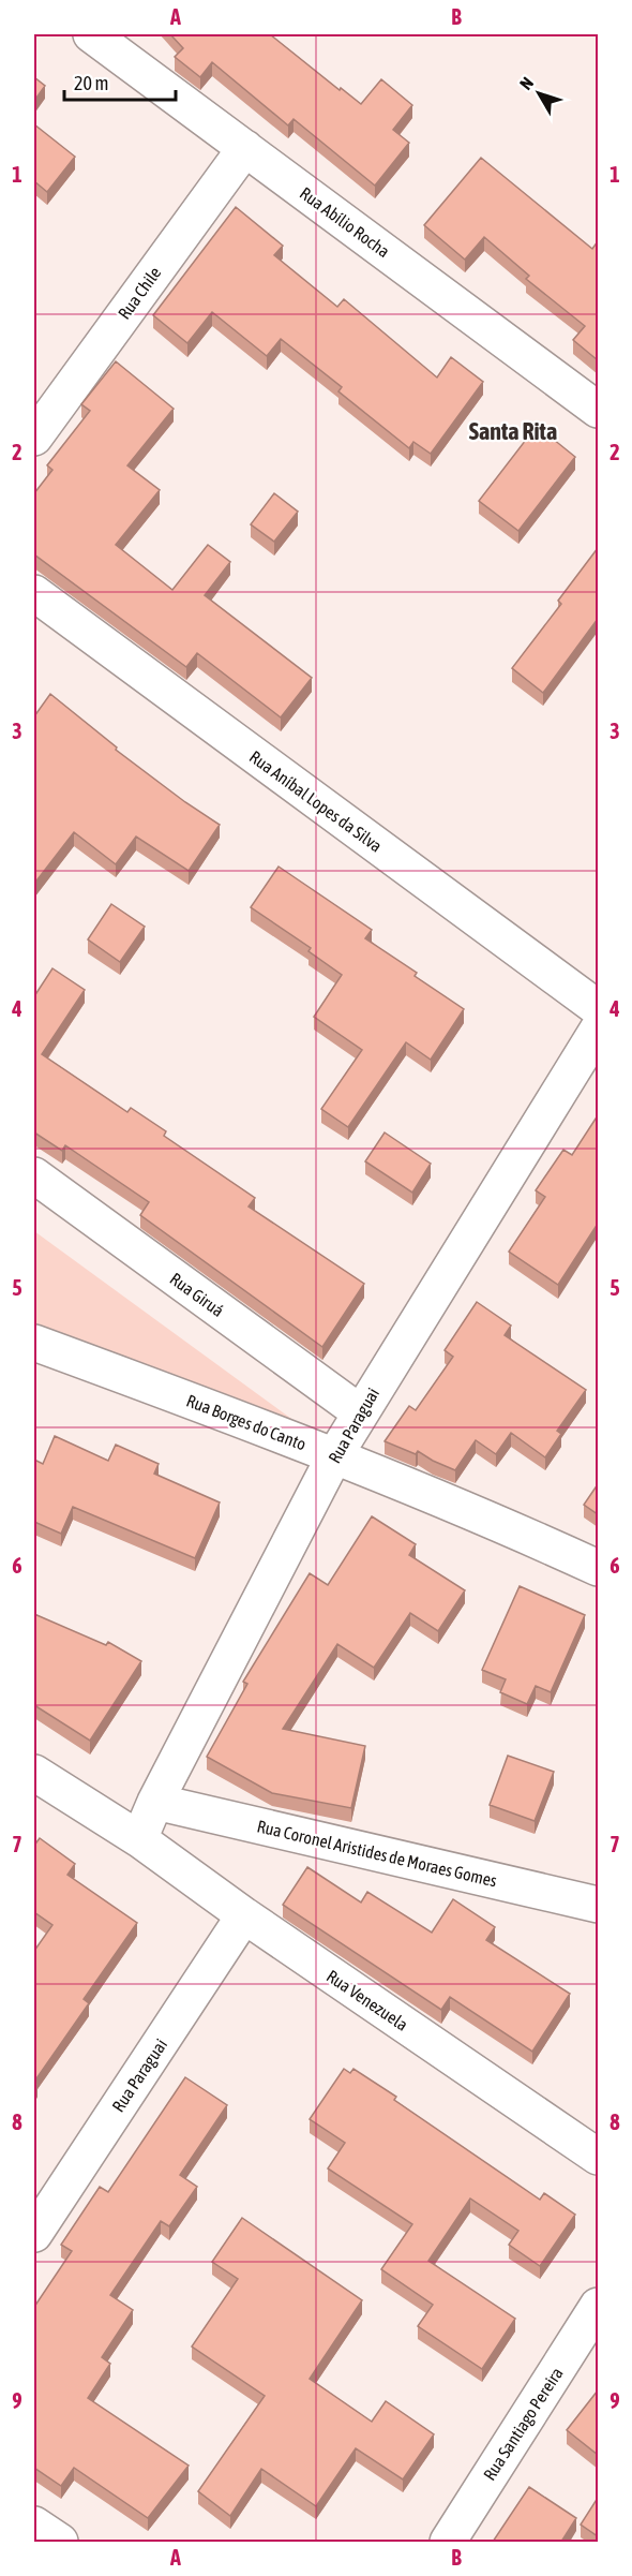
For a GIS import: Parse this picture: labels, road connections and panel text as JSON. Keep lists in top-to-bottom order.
{
  "streets": {
    "street": [
      "Rua Abílio Rocha",
      "Rua Chile",
      "Rua Aníbal Lopes da Silva",
      "Rua Giruá",
      "Rua Borges do Canto",
      "Rua Paraguai",
      "Rua Coronel Aristides de Moraes Gomes",
      "Rua Venezuela",
      "Rua Santiago Pereira"
    ]
  },
  "crossings": [
    ["Rua Abílio Rocha", "Rua Chile"],
    ["Rua Giruá", "Rua Paraguai"],
    ["Rua Borges do Canto", "Rua Paraguai"],
    ["Rua Paraguai", "Rua Coronel Aristides de Moraes Gomes"],
    ["Rua Paraguai", "Rua Venezuela"]
  ],
  "districts": ["Santa Rita"],
  "scale_bar": "20 m",
  "north": "top left",
  "grid": {
    "columns": ["A", "B"],
    "rows": [
      "1",
      "2",
      "3",
      "4",
      "5",
      "6",
      "7",
      "8",
      "9"
    ]
  }
}
